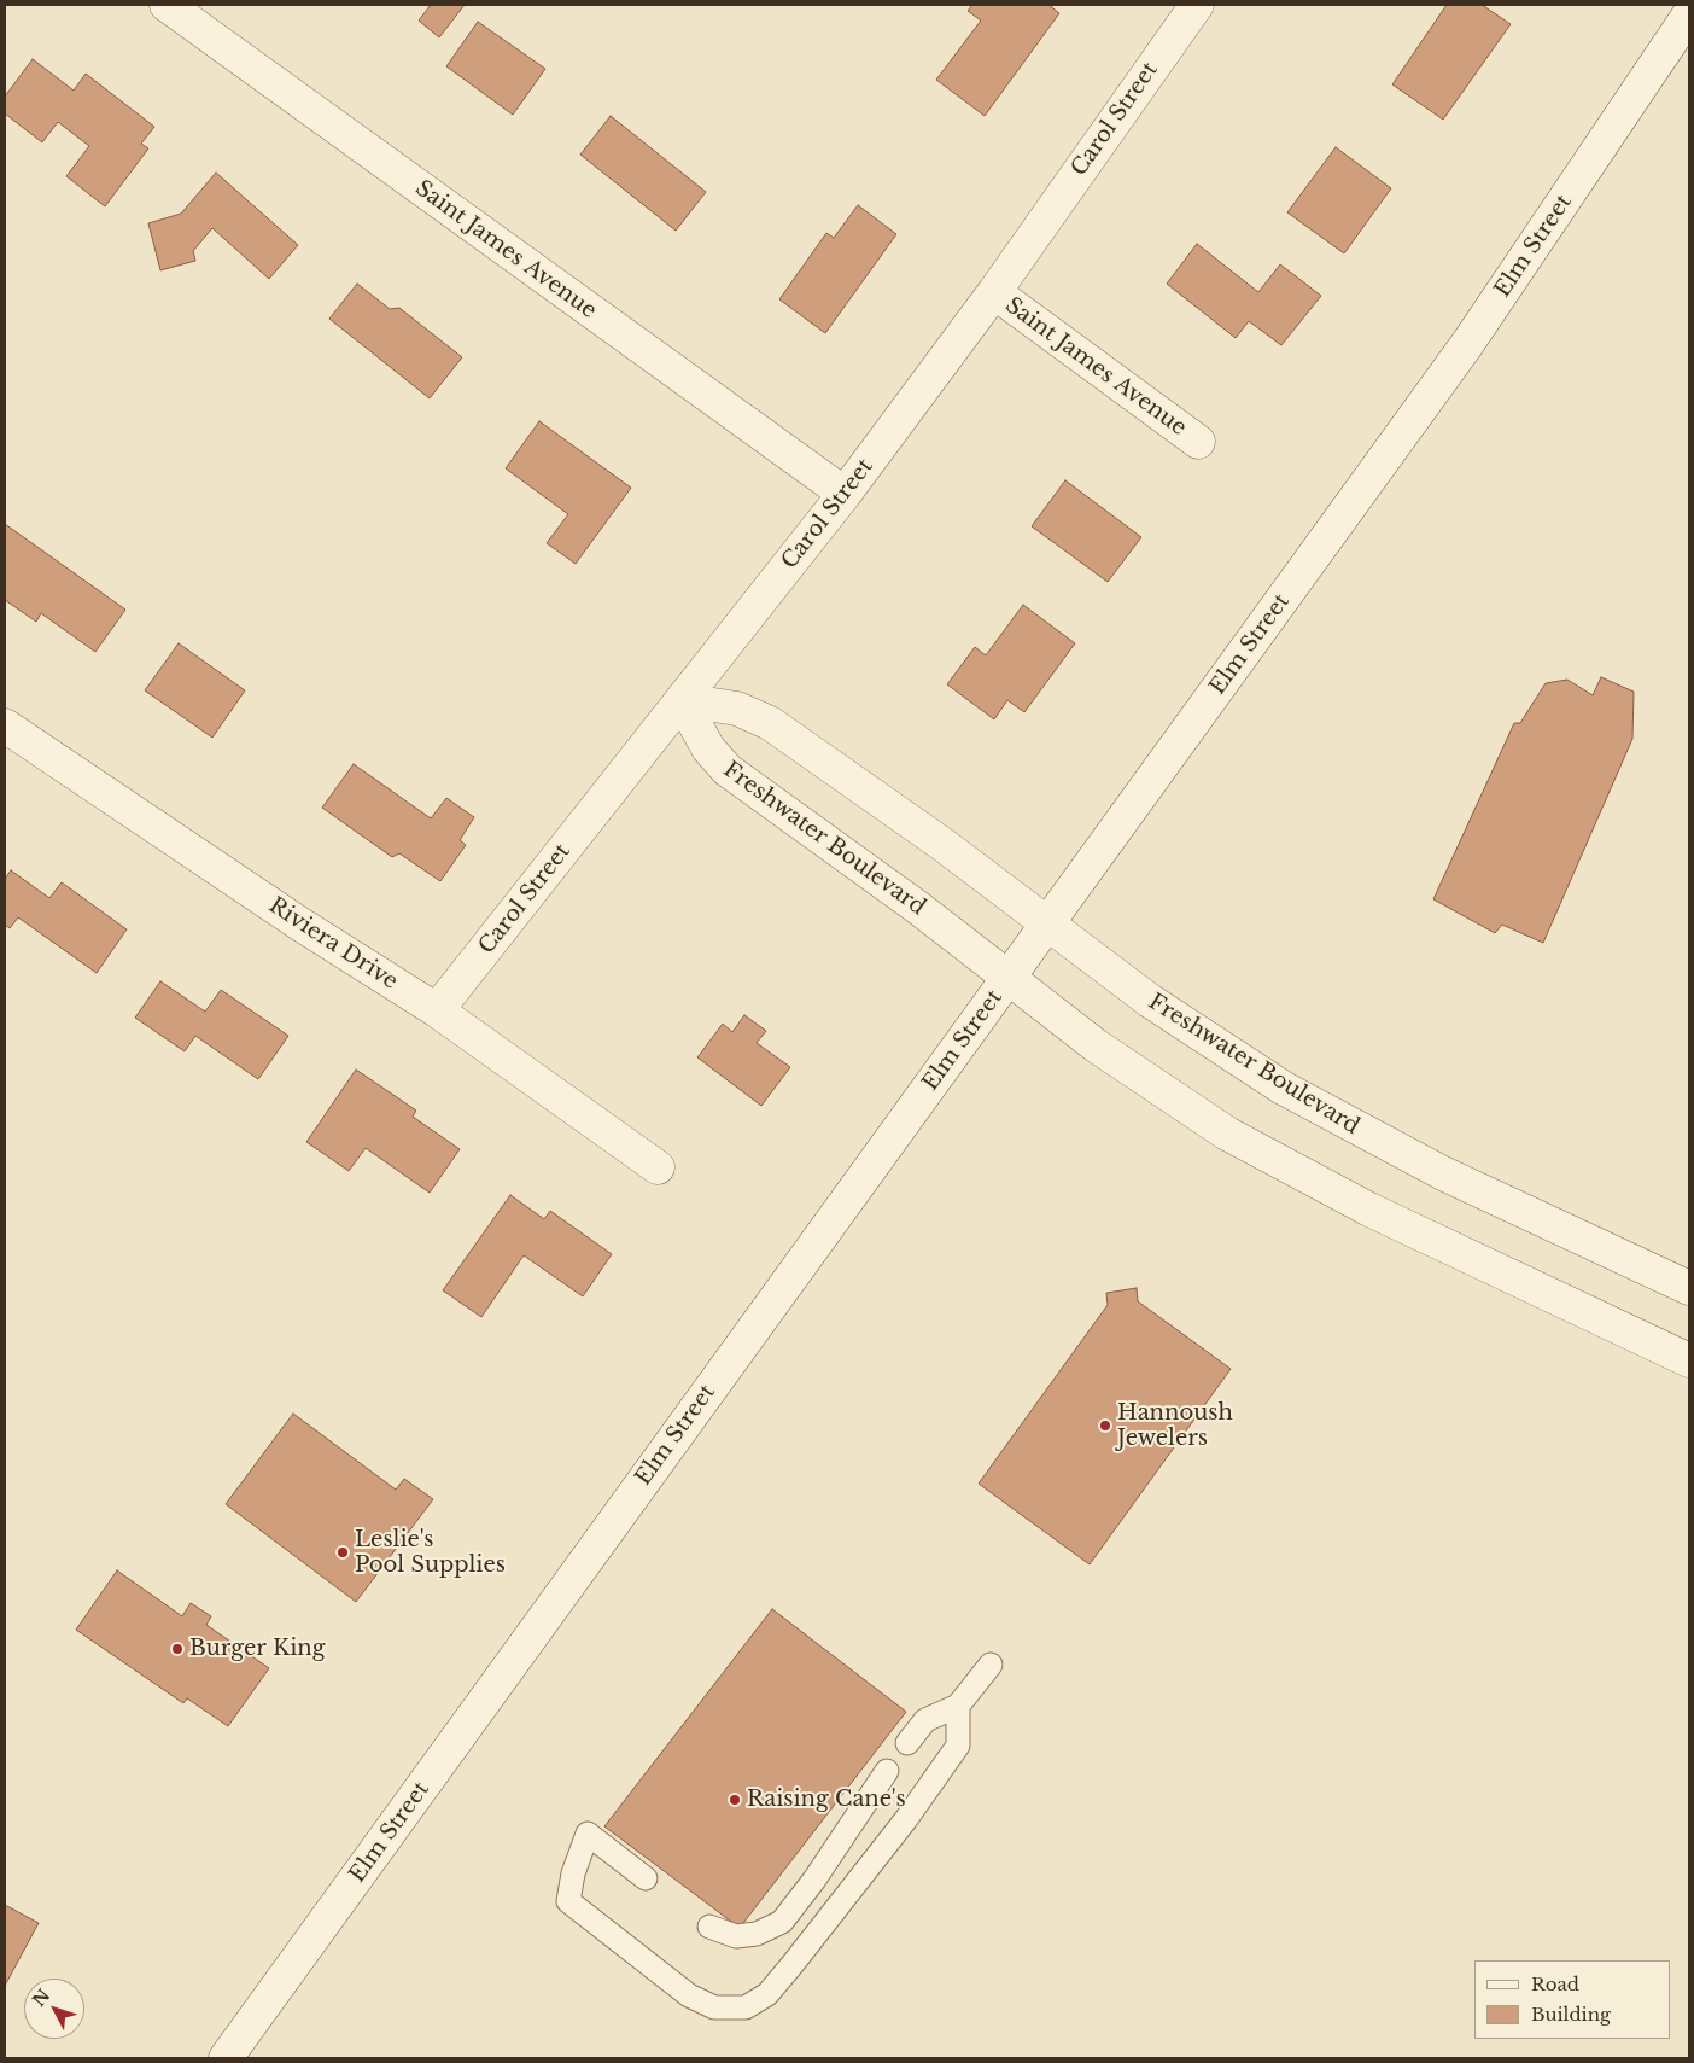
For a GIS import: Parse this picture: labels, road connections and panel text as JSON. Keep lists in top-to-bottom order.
{
  "streets": {
    "street": [
      "Carol Street",
      "Elm Street",
      "Saint James Avenue",
      "Freshwater Boulevard",
      "Riviera Drive"
    ]
  },
  "crossings": [
    ["Carol Street", "Saint James Avenue"],
    ["Carol Street", "Freshwater Boulevard"],
    ["Carol Street", "Riviera Drive"],
    ["Elm Street", "Freshwater Boulevard"]
  ],
  "places": [
    "Hannoush Jewelers",
    "Leslie's Pool Supplies",
    "Burger King",
    "Raising Cane's"
  ],
  "legend": ["Road", "Building"],
  "north": "top left"
}
